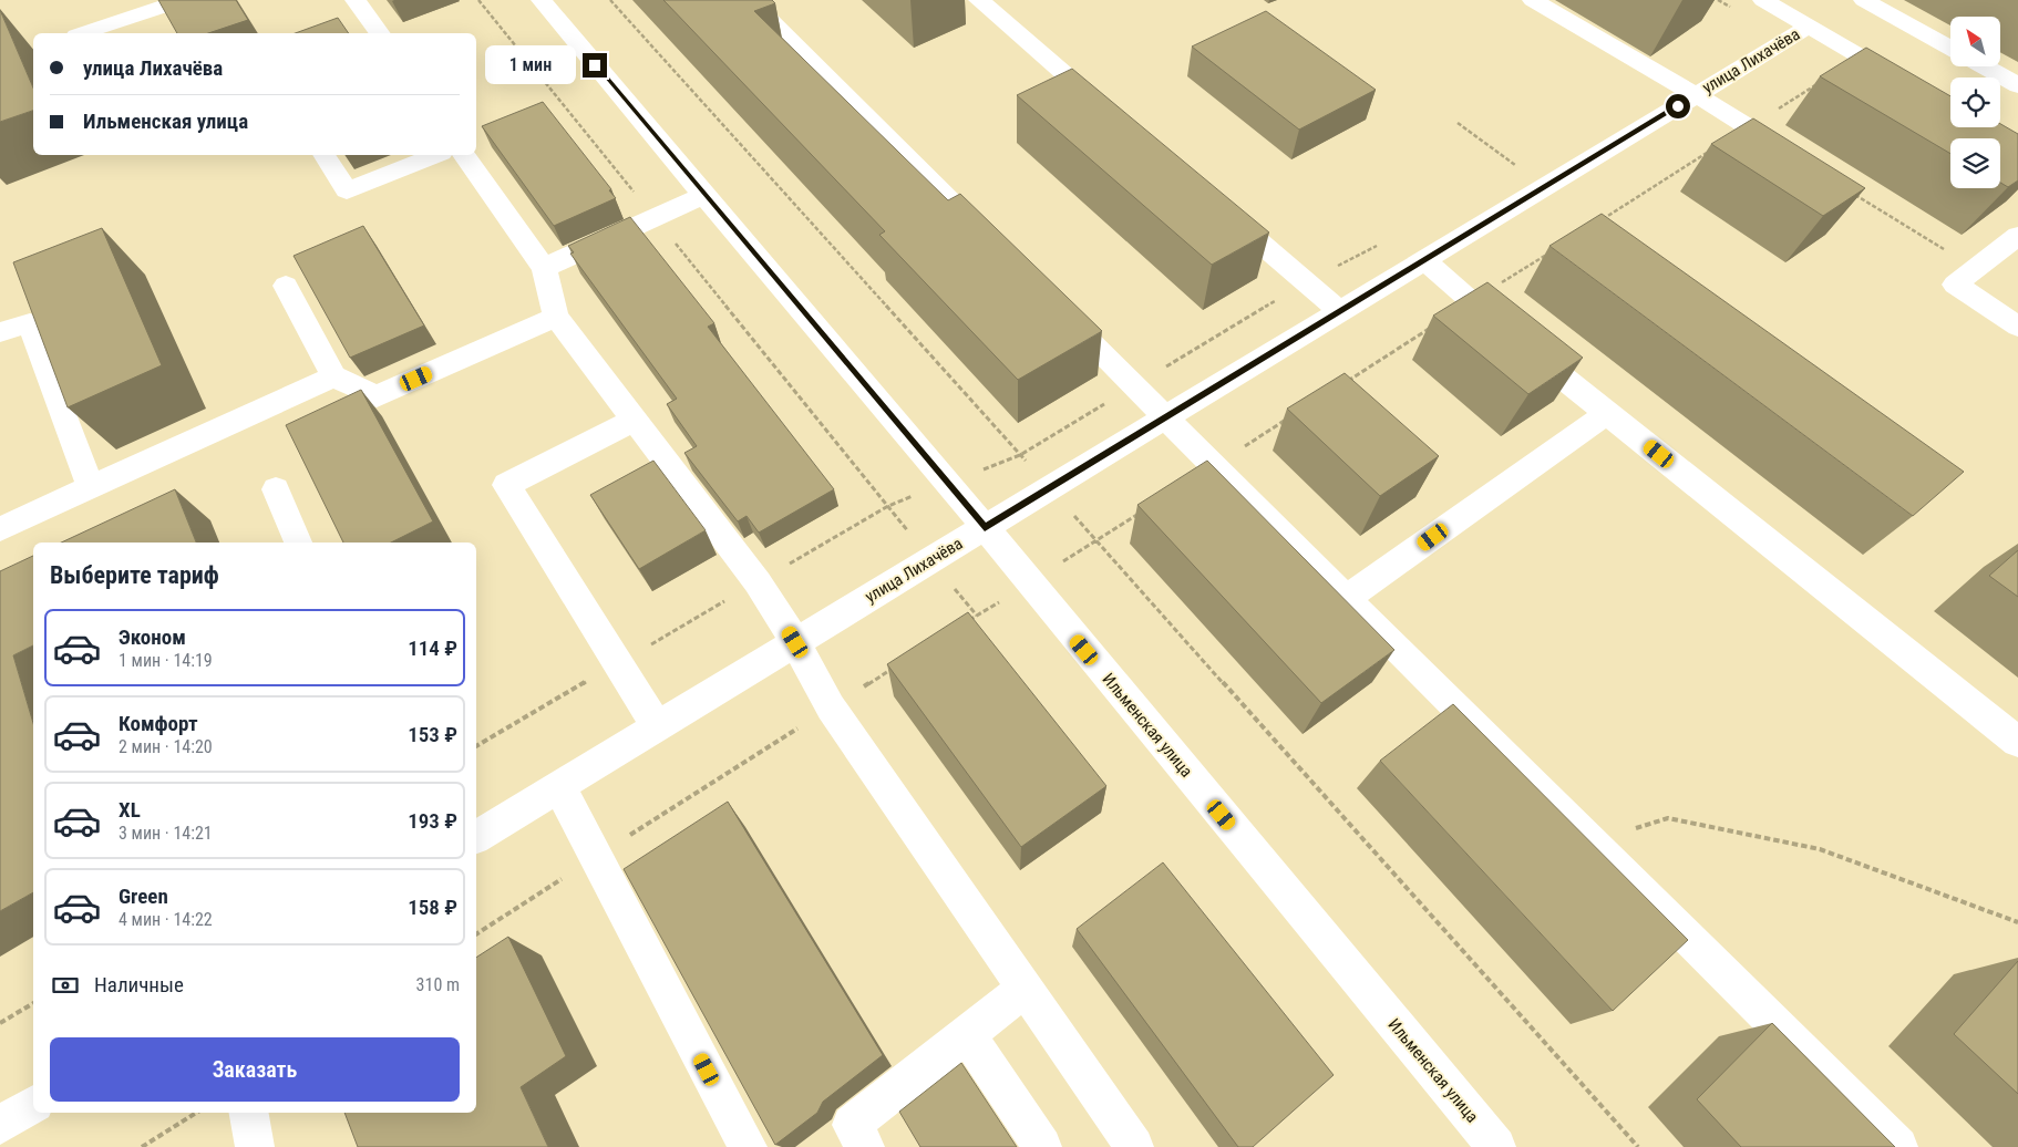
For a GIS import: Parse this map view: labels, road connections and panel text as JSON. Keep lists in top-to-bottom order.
{
  "streets": {
    "street": ["улица Лихачёва", "Ильменская улица"]
  },
  "crossings": [
    ["улица Лихачёва", "Ильменская улица"]
  ],
  "north": "top left",
  "page": {
    "banner": ["улица Лихачёва", "Ильменская улица"],
    "bubble": "1 мин",
    "heading": "Выберите тариф",
    "list": [
      {
        "name": "Эконом",
        "note": "1 мин · 14:19",
        "value": "114 ₽"
      },
      {
        "name": "Комфорт",
        "note": "2 мин · 14:20",
        "value": "153 ₽"
      },
      {
        "name": "XL",
        "note": "3 мин · 14:21",
        "value": "193 ₽"
      },
      {
        "name": "Green",
        "note": "4 мин · 14:22",
        "value": "158 ₽"
      }
    ],
    "pay": ["Наличные", "310 m"],
    "buttons": "Заказать"
  }
}
